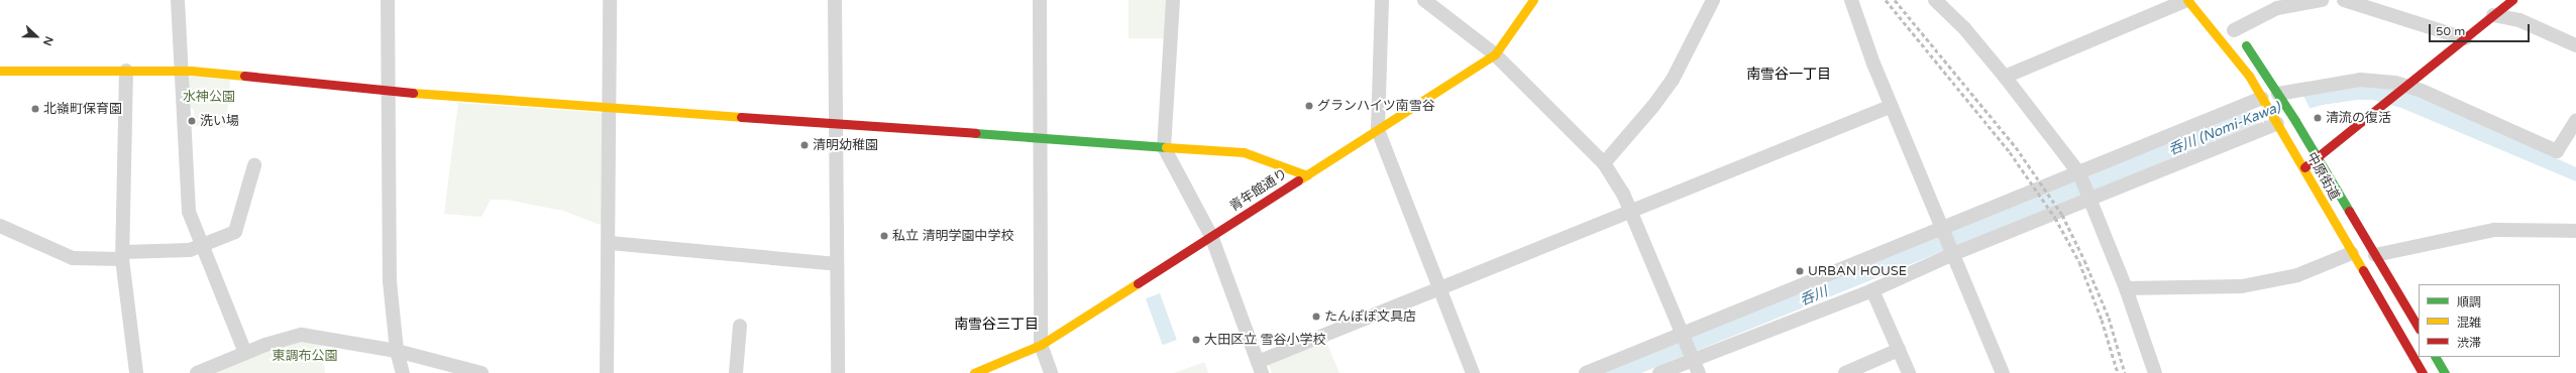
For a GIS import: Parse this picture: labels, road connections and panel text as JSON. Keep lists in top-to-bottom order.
{
  "streets": {
    "street": ["中原街道", "青年館通り"]
  },
  "districts": ["南雪谷一丁目", "南雪谷三丁目"],
  "water": ["呑川 (Nomi-Kawa)", "呑川"],
  "parks": ["水神公園", "東調布公園"],
  "places": [
    "グランハイツ南雪谷",
    "北嶺町保育園",
    "清流の復活",
    "洗い場",
    "清明幼稚園",
    "私立 清明学園中学校",
    "URBAN HOUSE",
    "たんぽぽ文具店",
    "大田区立 雪谷小学校"
  ],
  "legend": ["順調", "混雑", "渋滞"],
  "scale_bar": "50 m",
  "north": "right"
}
